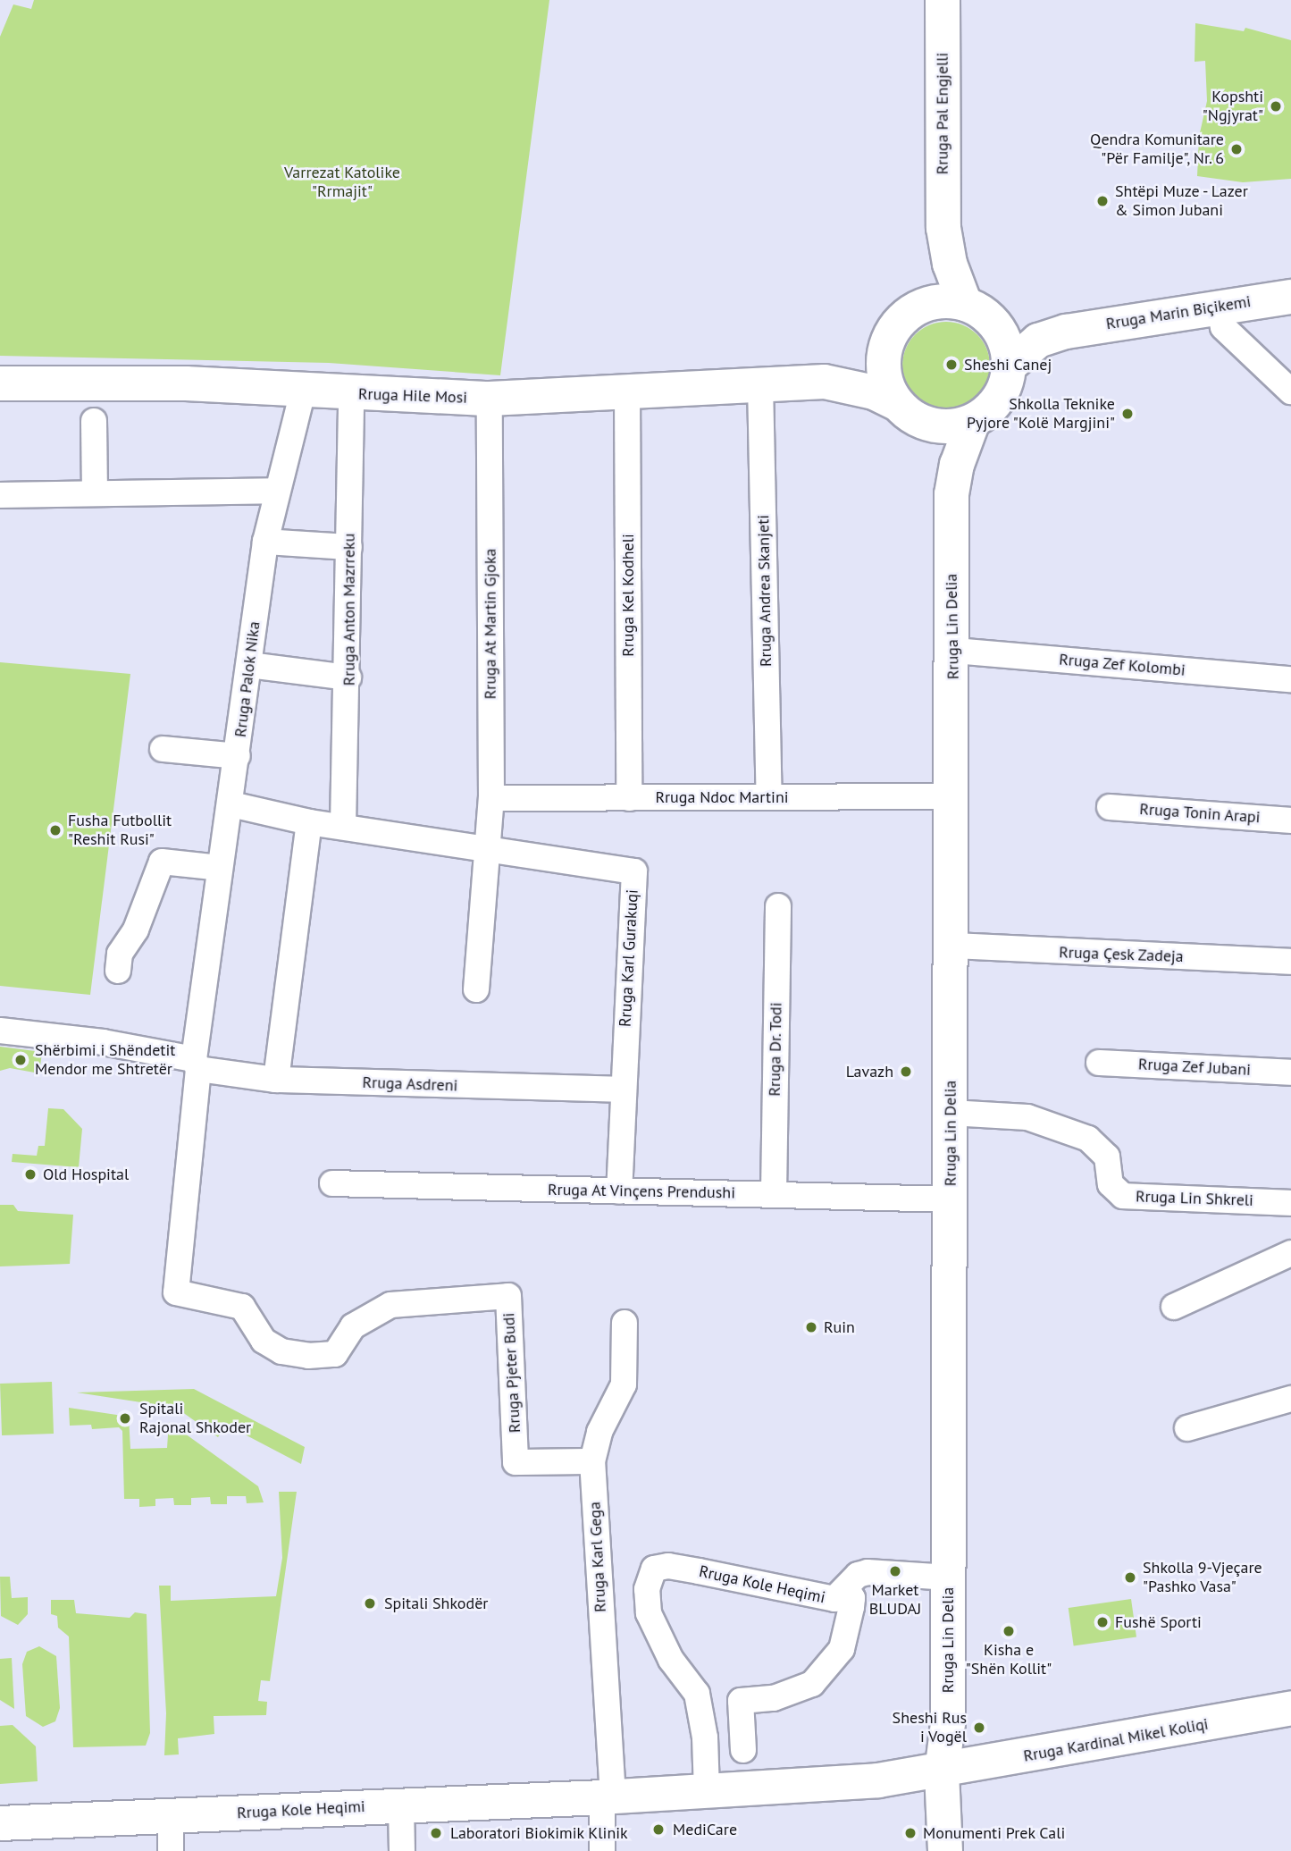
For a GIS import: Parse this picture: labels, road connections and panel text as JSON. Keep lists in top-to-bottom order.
{
  "streets": {
    "main road": [
      "Rruga Pal Engjelli",
      "Rruga Marin Biçikemi",
      "Rruga Hile Mosi",
      "Rruga Lin Delia",
      "Rruga Kole Heqimi",
      "Rruga Kardinal Mikel Koliqi"
    ],
    "street": [
      "Rruga Andrea Skanjeti",
      "Rruga Kel Kodheli",
      "Rruga Anton Mazrreku",
      "Rruga At Martin Gjoka",
      "Rruga Zef Kolombi",
      "Rruga Palok Nika",
      "Rruga Ndoc Martini",
      "Rruga Tonin Arapi",
      "Rruga Çesk Zadeja",
      "Rruga Karl Gurakuqi",
      "Rruga Dr. Todi",
      "Rruga Zef Jubani",
      "Rruga Asdreni",
      "Rruga At Vinçens Prendushi",
      "Rruga Lin Shkreli",
      "Rruga Pjeter Budi",
      "Rruga Karl Gega"
    ]
  },
  "crossings": [
    ["Rruga Pal Engjelli", "Rruga Marin Biçikemi"],
    ["Rruga Pal Engjelli", "Rruga Hile Mosi"],
    ["Rruga Pal Engjelli", "Rruga Lin Delia"],
    ["Rruga Marin Biçikemi", "Rruga Hile Mosi"],
    ["Rruga Marin Biçikemi", "Rruga Lin Delia"],
    ["Rruga Hile Mosi", "Rruga Andrea Skanjeti"],
    ["Rruga Hile Mosi", "Rruga Kel Kodheli"],
    ["Rruga Hile Mosi", "Rruga Anton Mazrreku"],
    ["Rruga Hile Mosi", "Rruga At Martin Gjoka"],
    ["Rruga Hile Mosi", "Rruga Lin Delia"],
    ["Rruga Hile Mosi", "Rruga Palok Nika"],
    ["Rruga Andrea Skanjeti", "Rruga Ndoc Martini"],
    ["Rruga Kel Kodheli", "Rruga Ndoc Martini"],
    ["Rruga Anton Mazrreku", "Rruga Karl Gurakuqi"],
    ["Rruga At Martin Gjoka", "Rruga Ndoc Martini"],
    ["Rruga At Martin Gjoka", "Rruga Karl Gurakuqi"],
    ["Rruga Lin Delia", "Rruga Zef Kolombi"],
    ["Rruga Lin Delia", "Rruga Ndoc Martini"],
    ["Rruga Lin Delia", "Rruga Çesk Zadeja"],
    ["Rruga Lin Delia", "Rruga At Vinçens Prendushi"],
    ["Rruga Lin Delia", "Rruga Lin Shkreli"],
    ["Rruga Lin Delia", "Rruga Kole Heqimi"],
    ["Rruga Lin Delia", "Rruga Kardinal Mikel Koliqi"],
    ["Rruga Palok Nika", "Rruga Karl Gurakuqi"],
    ["Rruga Palok Nika", "Rruga Asdreni"],
    ["Rruga Palok Nika", "Rruga Pjeter Budi"],
    ["Rruga Karl Gurakuqi", "Rruga Asdreni"],
    ["Rruga Karl Gurakuqi", "Rruga At Vinçens Prendushi"],
    ["Rruga Dr. Todi", "Rruga At Vinçens Prendushi"],
    ["Rruga Asdreni", "Rruga Pjeter Budi"],
    ["Rruga Pjeter Budi", "Rruga Karl Gega"],
    ["Rruga Karl Gega", "Rruga Kole Heqimi"],
    ["Rruga Kole Heqimi", "Rruga Kardinal Mikel Koliqi"]
  ],
  "parks": ["Varrezat Katolike \"Rrmajit\""],
  "places": [
    "Kopshti \"Ngjyrat\"",
    "Qendra Komunitare \"Për Familje\", Nr. 6",
    "Shtëpi Muze - Lazer & Simon Jubani",
    "Sheshi Canej",
    "Shkolla Teknike Pyjore \"Kolë Margjini\"",
    "Fusha Futbollit \"Reshit Rusi\"",
    "Shërbimi i Shëndetit Mendor me Shtretër",
    "Lavazh",
    "Old Hospital",
    "Ruin",
    "Spitali Rajonal Shkoder",
    "Market BLUDAJ",
    "Shkolla 9-Vjeçare \"Pashko Vasa\"",
    "Spitali Shkodër",
    "Fushë Sporti",
    "Kisha e \"Shën Kollit\"",
    "Sheshi Rus i Vogël",
    "MediCare",
    "Laboratori Biokimik Klinik",
    "Monumenti Prek Cali"
  ]
}
